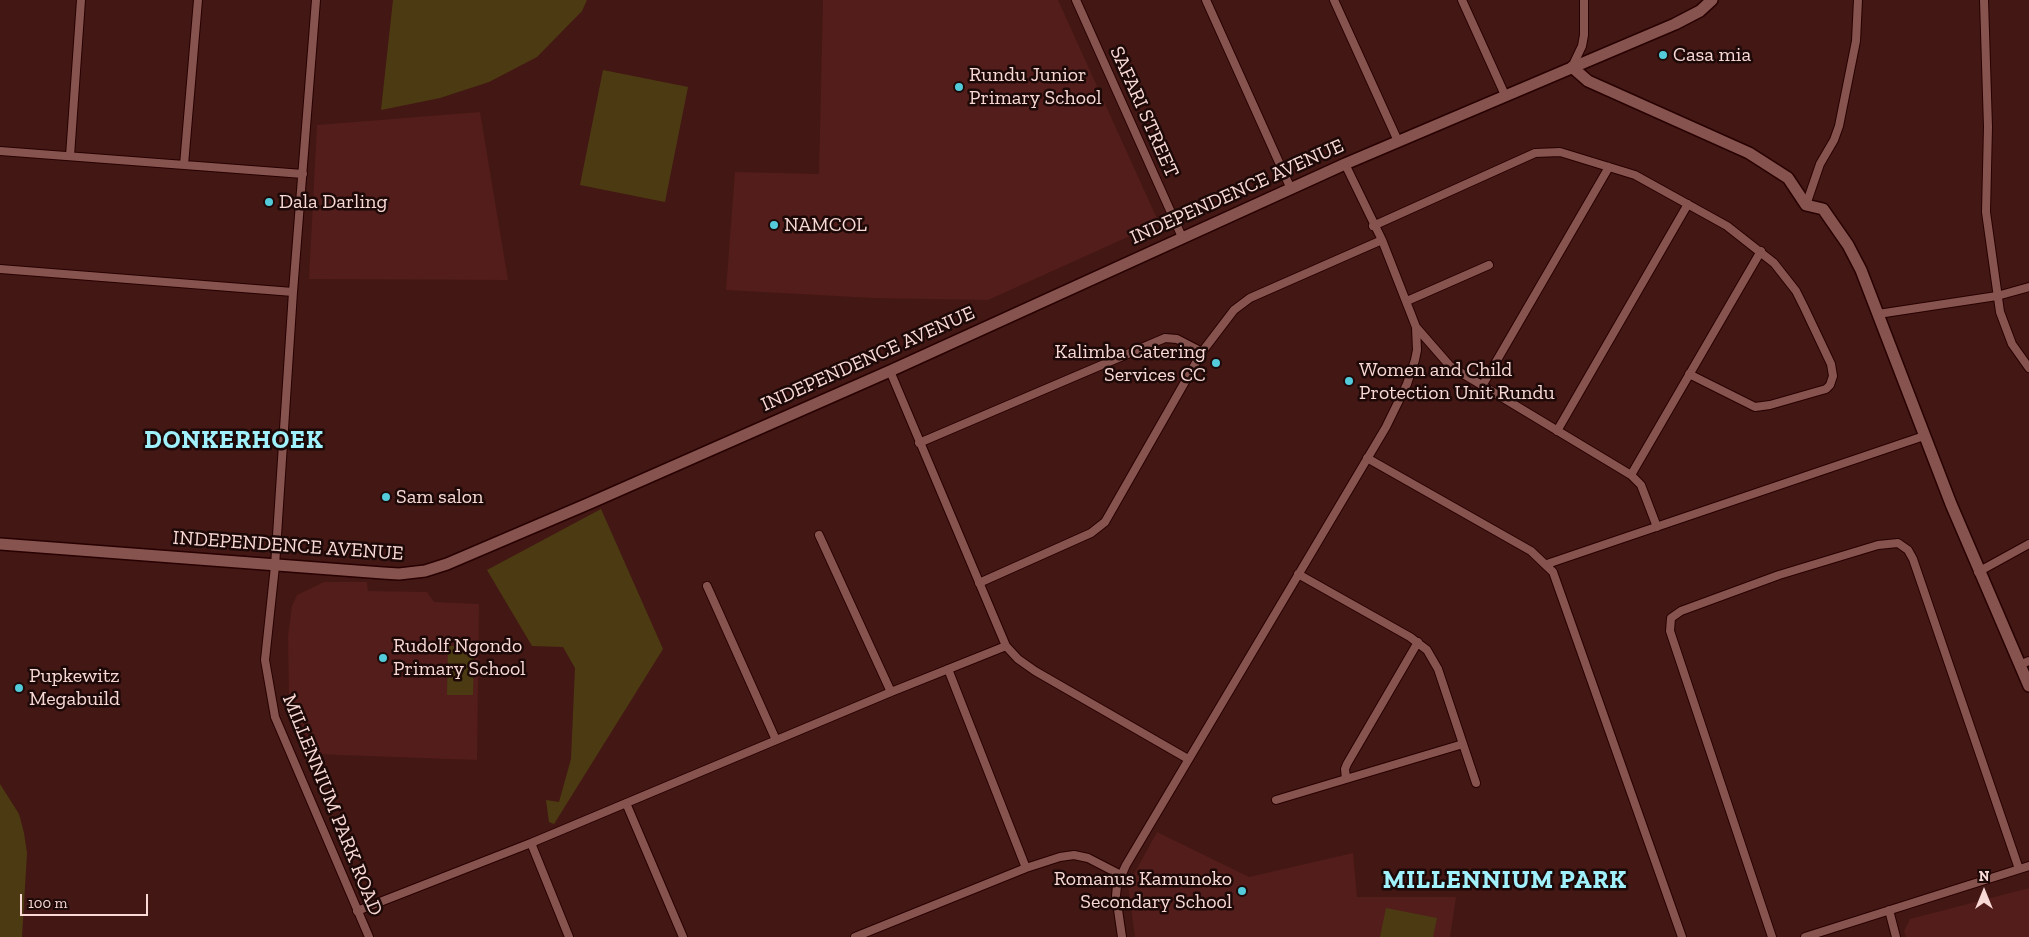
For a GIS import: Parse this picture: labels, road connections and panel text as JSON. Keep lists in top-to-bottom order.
{
  "streets": {
    "street": ["SAFARI STREET", "INDEPENDENCE AVENUE", "MILLENNIUM PARK ROAD"]
  },
  "crossings": [
    ["SAFARI STREET", "INDEPENDENCE AVENUE"],
    ["INDEPENDENCE AVENUE", "MILLENNIUM PARK ROAD"]
  ],
  "districts": ["DONKERHOEK", "MILLENNIUM PARK"],
  "places": [
    "Casa mia",
    "Rundu Junior Primary School",
    "Dala Darling",
    "NAMCOL",
    "Kalimba Catering Services CC",
    "Women and Child Protection Unit Rundu",
    "Sam salon",
    "Rudolf Ngondo Primary School",
    "Pupkewitz Megabuild",
    "Romanus Kamunoko Secondary School"
  ],
  "scale_bar": "100 m",
  "north": "top"
}
